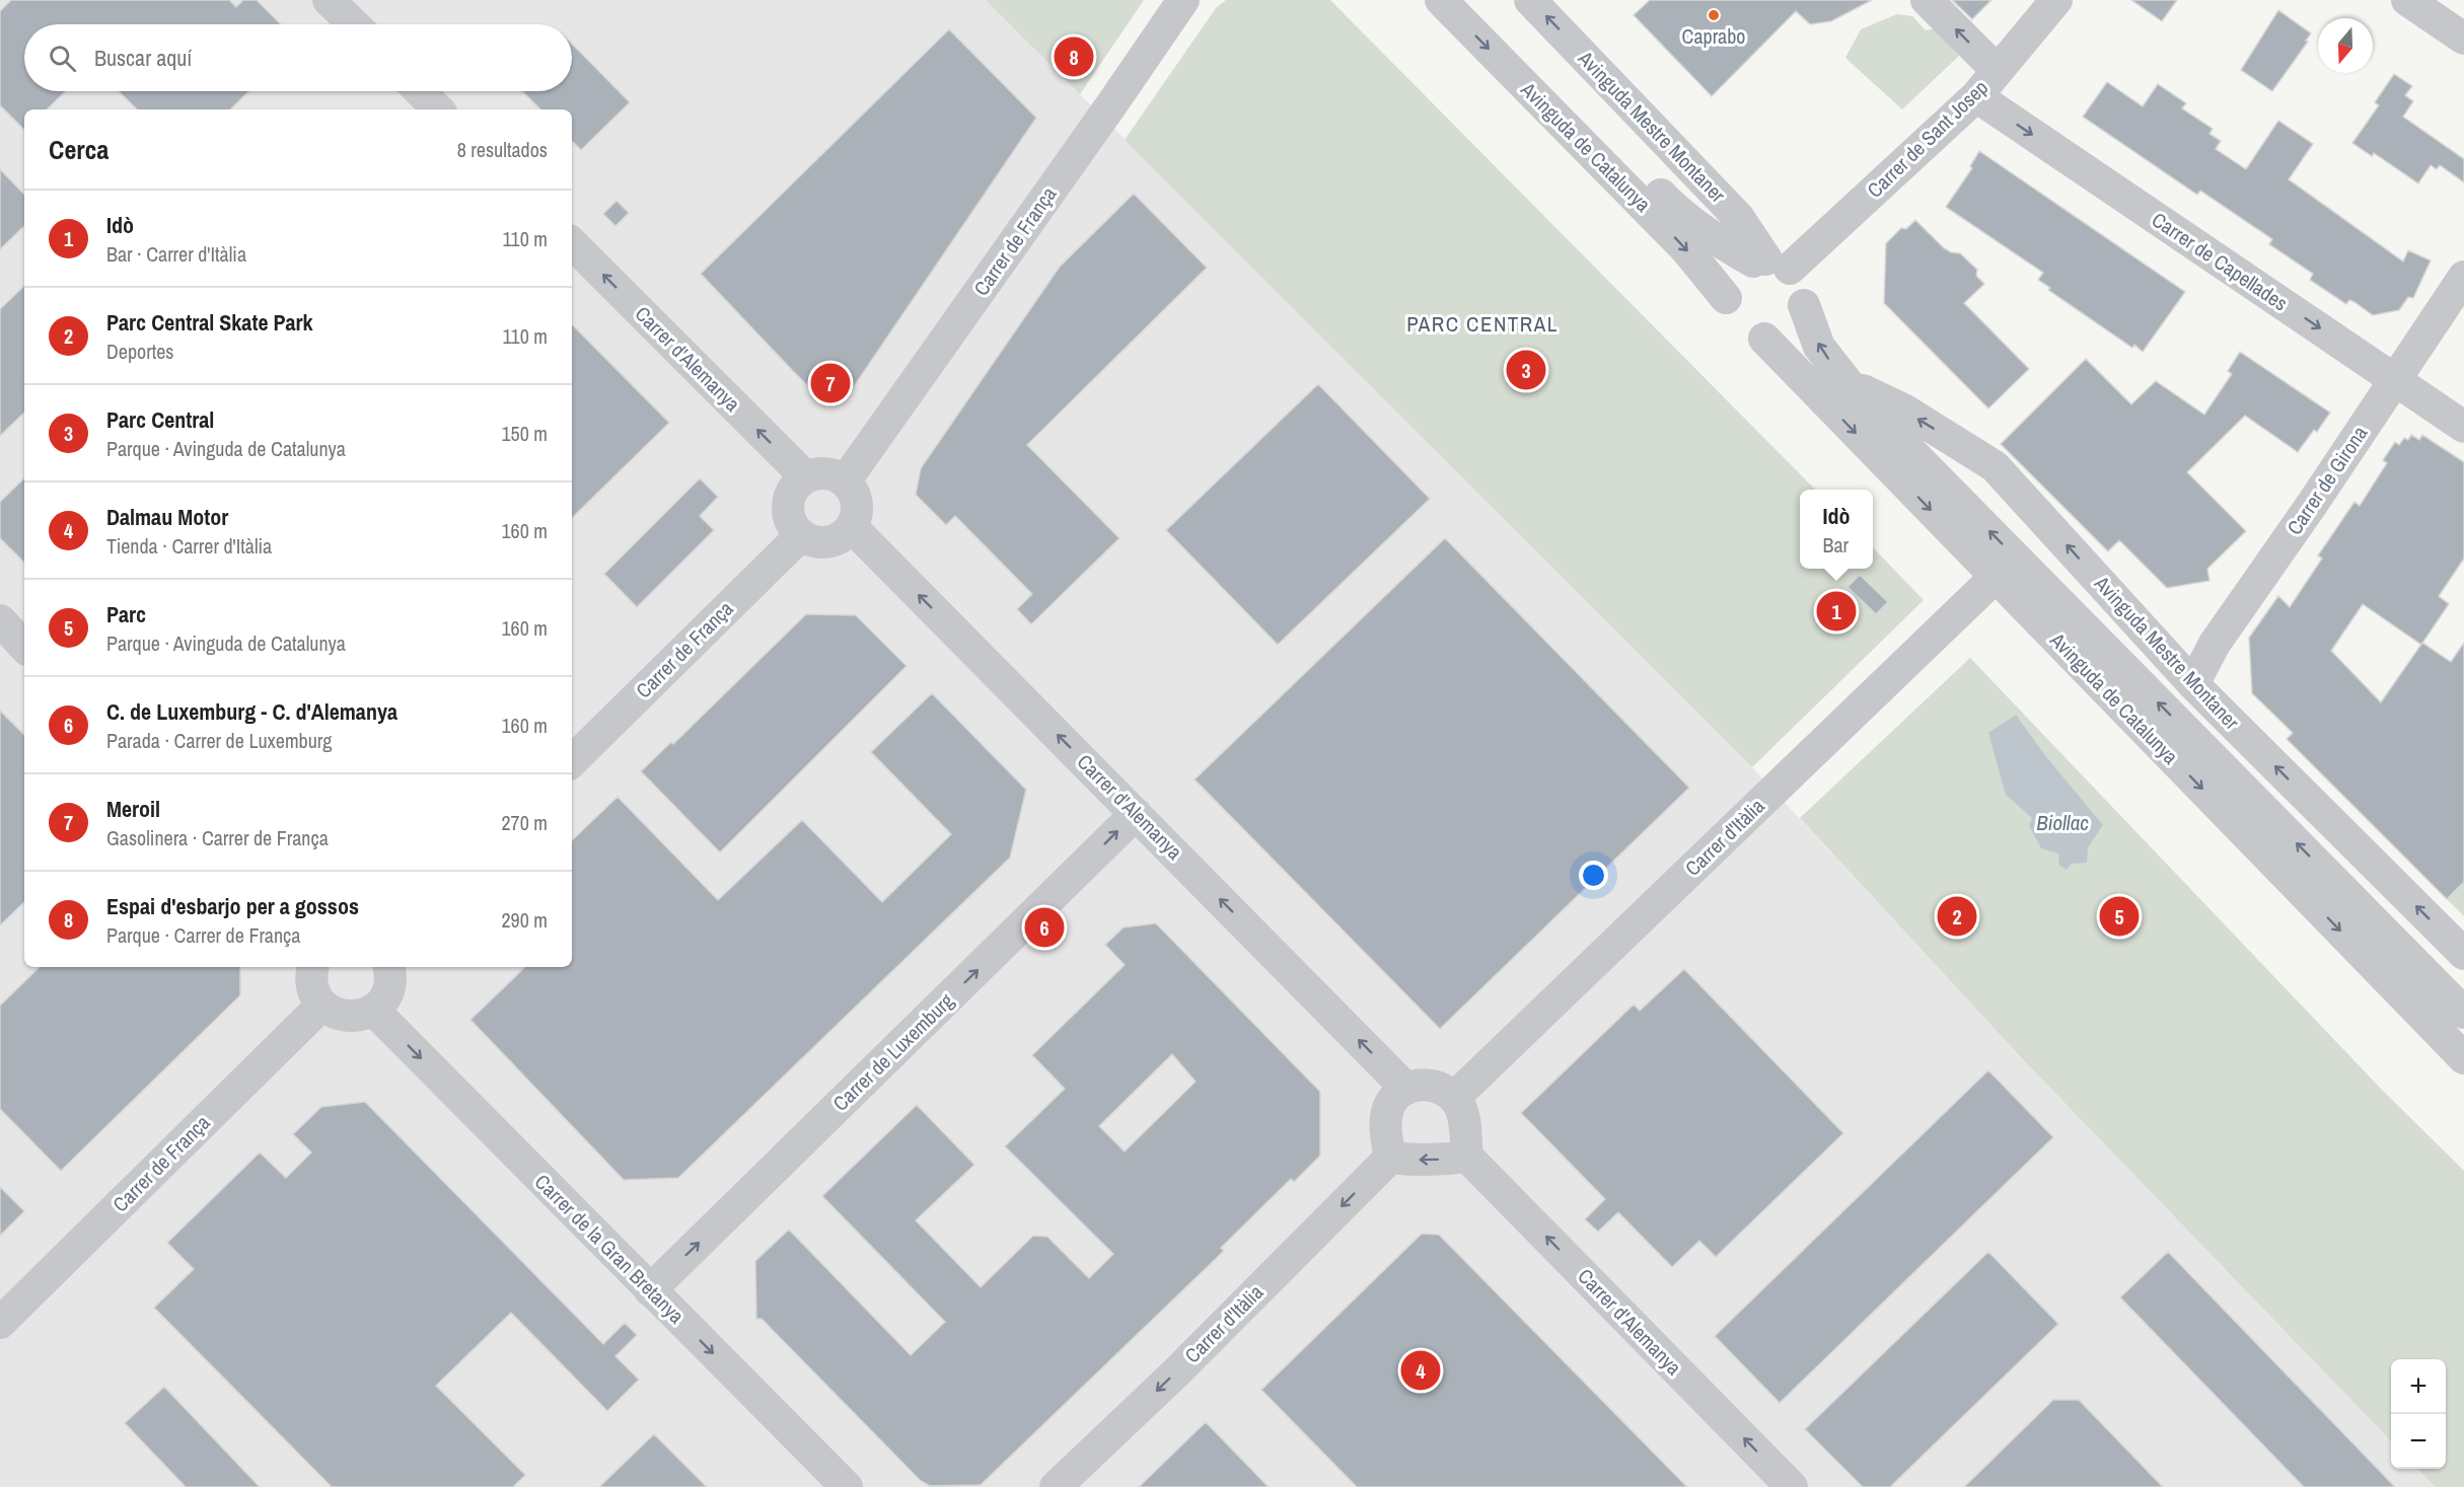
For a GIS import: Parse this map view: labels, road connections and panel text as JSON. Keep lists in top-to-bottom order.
{
  "streets": {
    "street": [
      "Avinguda Mestre Montaner",
      "Carrer de Sant Josep",
      "Avinguda de Catalunya",
      "Carrer de França",
      "Carrer de Capellades",
      "Carrer d'Alemanya",
      "Carrer de Girona",
      "Carrer d'Itàlia",
      "Carrer de Luxemburg",
      "Carrer de la Gran Bretanya"
    ]
  },
  "crossings": [
    ["Avinguda Mestre Montaner", "Carrer de Sant Josep"],
    ["Avinguda Mestre Montaner", "Avinguda de Catalunya"],
    ["Avinguda Mestre Montaner", "Carrer de Girona"],
    ["Carrer de Sant Josep", "Avinguda de Catalunya"],
    ["Carrer de Sant Josep", "Carrer de Capellades"],
    ["Avinguda de Catalunya", "Carrer d'Itàlia"],
    ["Carrer de França", "Carrer d'Alemanya"],
    ["Carrer de Capellades", "Carrer de Girona"],
    ["Carrer d'Alemanya", "Carrer d'Itàlia"],
    ["Carrer d'Alemanya", "Carrer de Luxemburg"],
    ["Carrer de Luxemburg", "Carrer de la Gran Bretanya"]
  ],
  "one_way": [
    "Avinguda Mestre Montaner",
    "Carrer de Capellades",
    "Carrer d'Alemanya",
    "Carrer d'Itàlia",
    "Carrer de Luxemburg",
    "Carrer de la Gran Bretanya"
  ],
  "districts": ["PARC CENTRAL"],
  "water": ["Biollac"],
  "places": ["Caprabo"],
  "north": "bottom",
  "page": {
    "search": "Buscar aquí",
    "pins": [
      "8",
      "3",
      "7",
      "1",
      "2",
      "5",
      "6",
      "4"
    ],
    "heading": ["Cerca", "8 resultados"],
    "list": [
      {
        "mark": "1",
        "name": "Idò",
        "note": "Bar · Carrer d'Itàlia",
        "value": "110 m"
      },
      {
        "mark": "2",
        "name": "Parc Central Skate Park",
        "note": "Deportes",
        "value": "110 m"
      },
      {
        "mark": "3",
        "name": "Parc Central",
        "note": "Parque · Avinguda de Catalunya",
        "value": "150 m"
      },
      {
        "mark": "4",
        "name": "Dalmau Motor",
        "note": "Tienda · Carrer d'Itàlia",
        "value": "160 m"
      },
      {
        "mark": "5",
        "name": "Parc",
        "note": "Parque · Avinguda de Catalunya",
        "value": "160 m"
      },
      {
        "mark": "6",
        "name": "C. de Luxemburg - C. d'Alemanya",
        "note": "Parada · Carrer de Luxemburg",
        "value": "160 m"
      },
      {
        "mark": "7",
        "name": "Meroil",
        "note": "Gasolinera · Carrer de França",
        "value": "270 m"
      },
      {
        "mark": "8",
        "name": "Espai d'esbarjo per a gossos",
        "note": "Parque · Carrer de França",
        "value": "290 m"
      }
    ],
    "popup": ["Idò", "Bar"],
    "map_buttons": ["+", "−"]
  }
}
